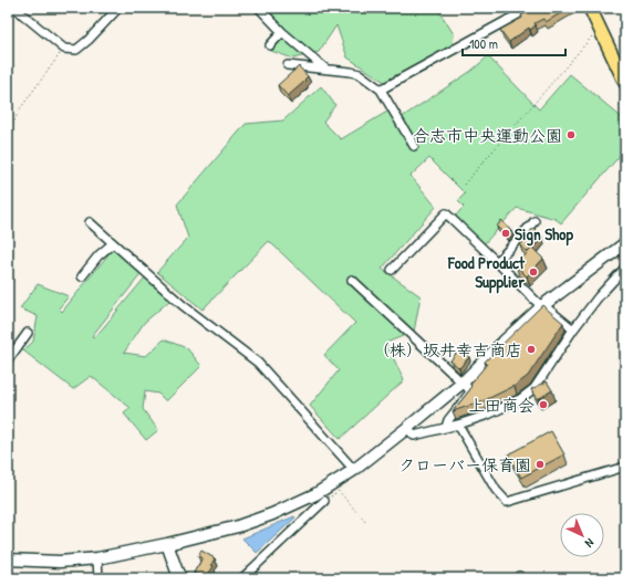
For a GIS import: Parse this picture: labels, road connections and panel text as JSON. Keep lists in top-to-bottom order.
{
  "places": [
    "合志市中央運動公園",
    "Sign Shop",
    "Food Product Supplier",
    "（株）坂井幸吉商店",
    "上田商会",
    "クローバー保育園"
  ],
  "scale_bar": "100 m",
  "north": "bottom right"
}
